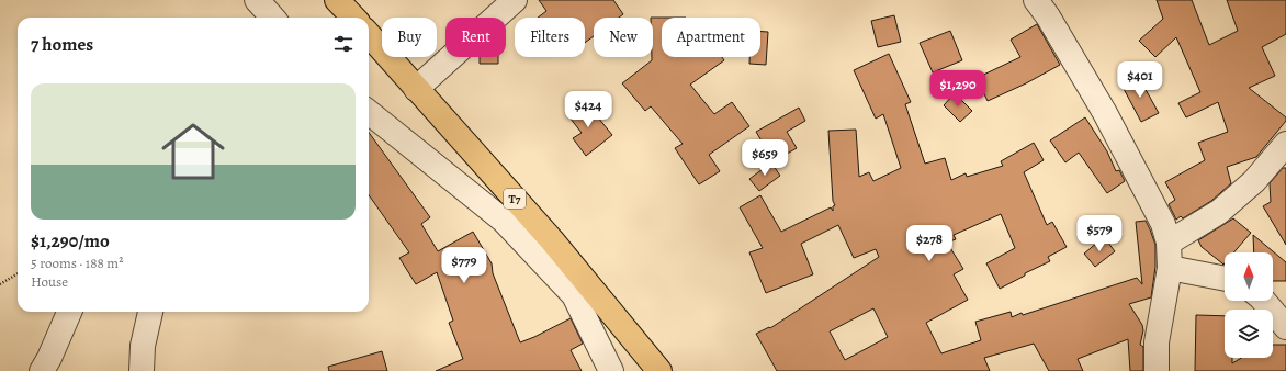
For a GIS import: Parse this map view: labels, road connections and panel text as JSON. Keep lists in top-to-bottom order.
{
  "streets": {
    "highway": ["T7"]
  },
  "north": "top",
  "page": {
    "chip": [
      "Buy",
      "Rent",
      "Filters",
      "New",
      "Apartment"
    ],
    "heading": "7 homes",
    "price": [
      "$401",
      "$1,290",
      "$424",
      "$659",
      "$579",
      "$278",
      "$779"
    ],
    "list": [
      {
        "name": "$1,290/mo",
        "note": "5 rooms · 188 m² · House"
      }
    ]
  }
}
